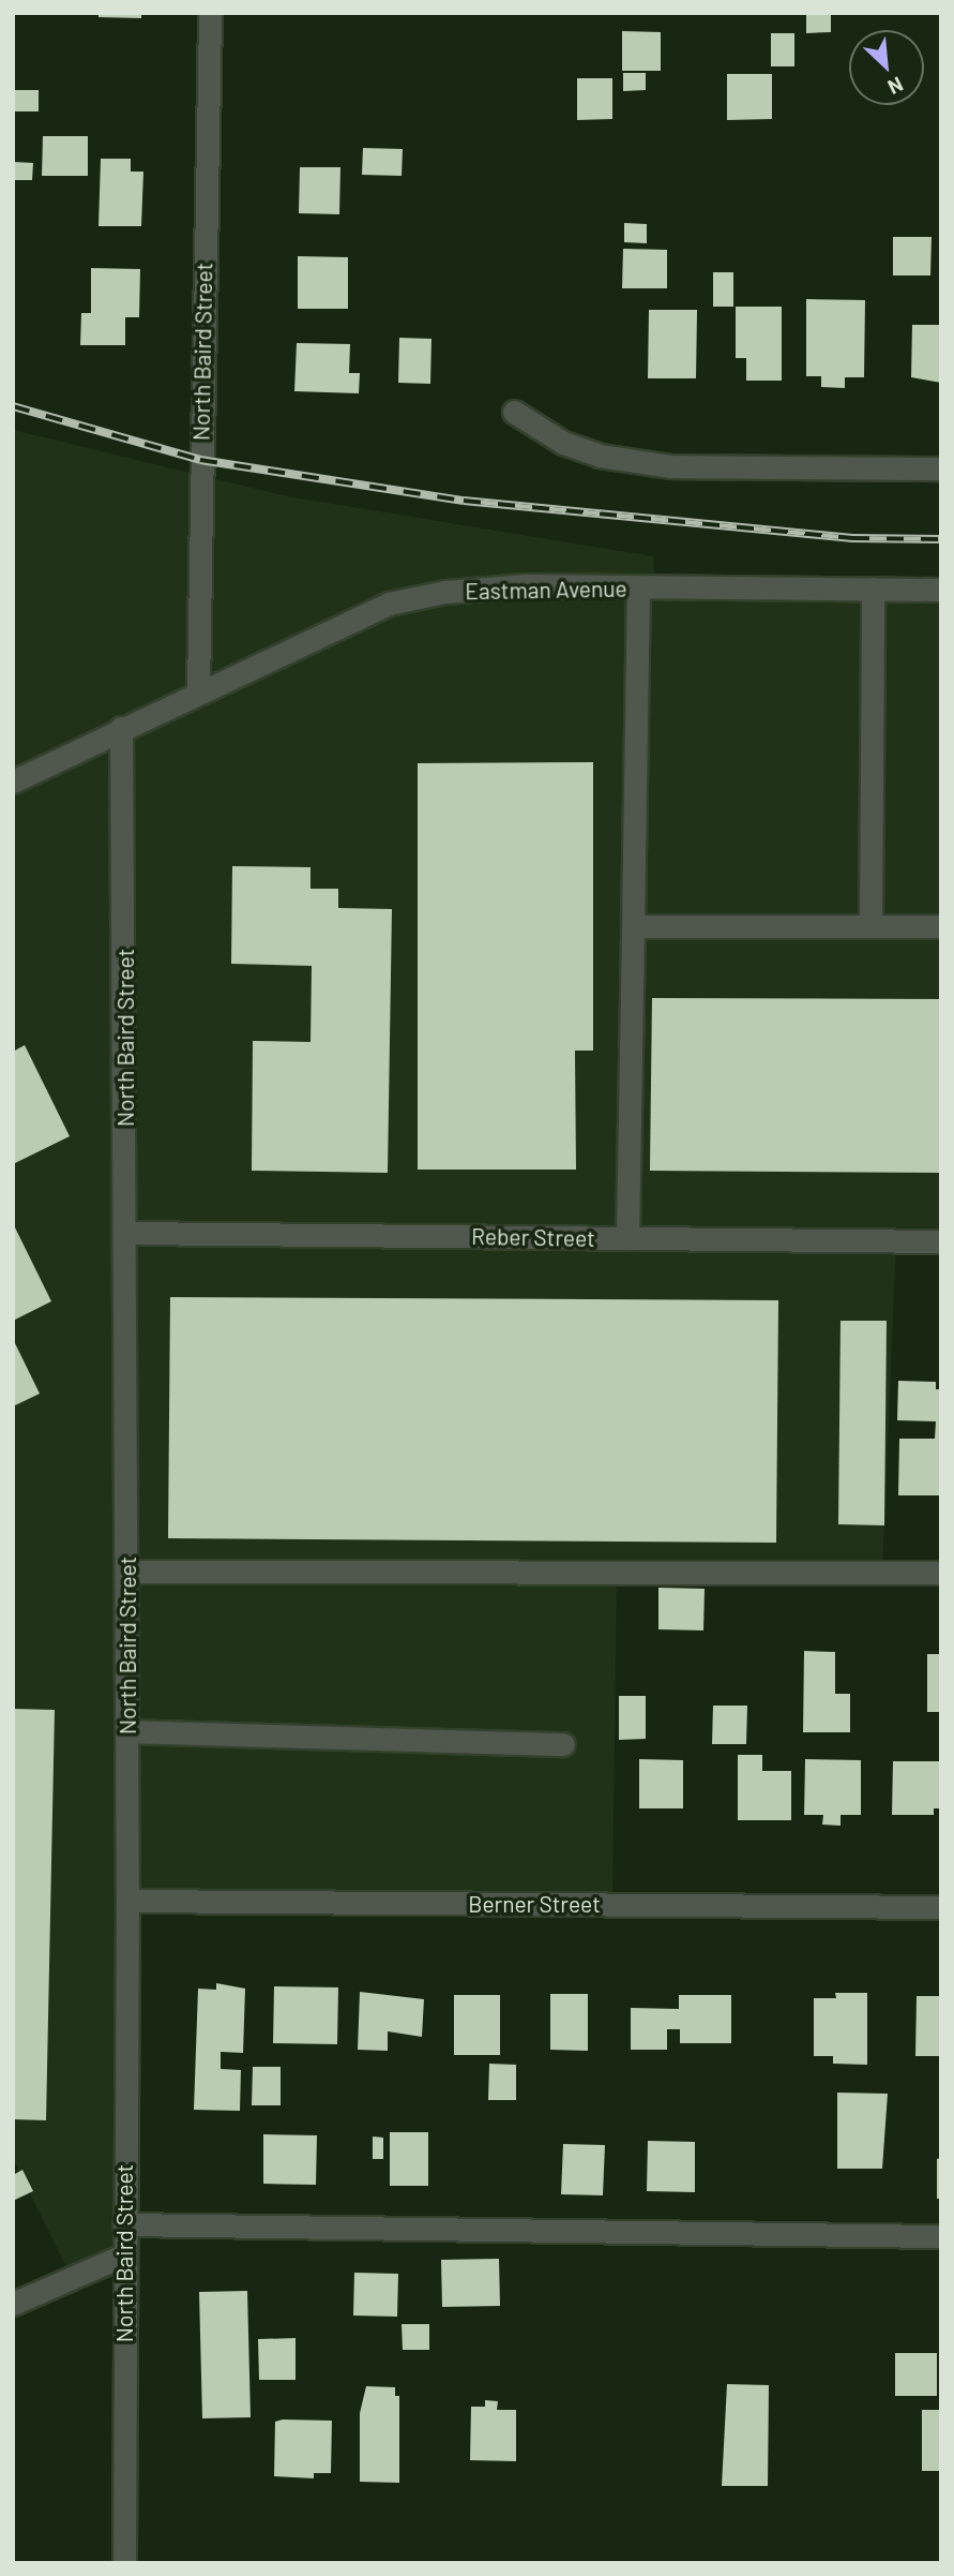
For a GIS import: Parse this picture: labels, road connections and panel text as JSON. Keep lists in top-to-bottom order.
{
  "streets": {
    "street": [
      "North Baird Street",
      "Eastman Avenue",
      "Reber Street",
      "Berner Street"
    ]
  },
  "crossings": [
    ["North Baird Street", "Eastman Avenue"],
    ["North Baird Street", "Reber Street"],
    ["North Baird Street", "Berner Street"]
  ],
  "north": "bottom right"
}
